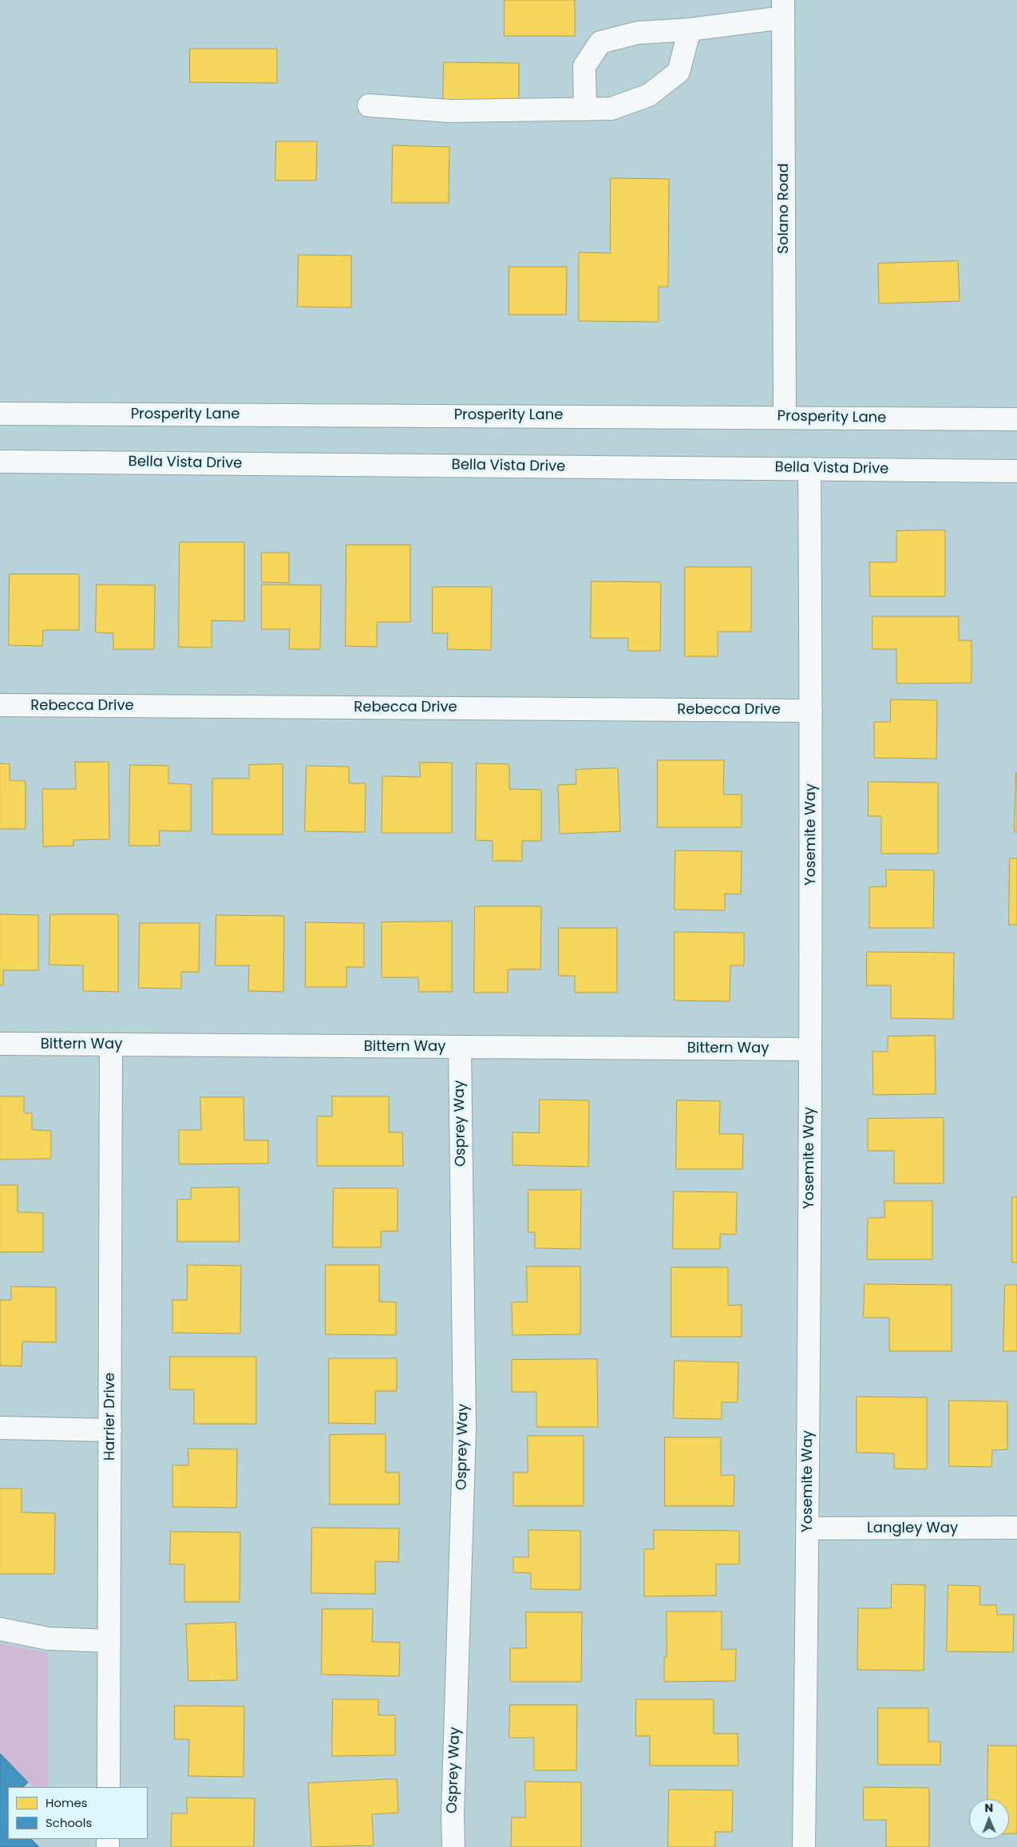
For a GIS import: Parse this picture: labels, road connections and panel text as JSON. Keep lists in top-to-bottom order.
{
  "streets": {
    "street": [
      "Solano Road",
      "Prosperity Lane",
      "Bella Vista Drive",
      "Rebecca Drive",
      "Yosemite Way",
      "Bittern Way",
      "Osprey Way",
      "Harrier Drive",
      "Langley Way"
    ]
  },
  "crossings": [
    ["Solano Road", "Prosperity Lane"],
    ["Bella Vista Drive", "Yosemite Way"],
    ["Rebecca Drive", "Yosemite Way"],
    ["Yosemite Way", "Bittern Way"],
    ["Yosemite Way", "Langley Way"],
    ["Bittern Way", "Osprey Way"],
    ["Bittern Way", "Harrier Drive"]
  ],
  "legend": ["Homes", "Schools"],
  "north": "top"
}
